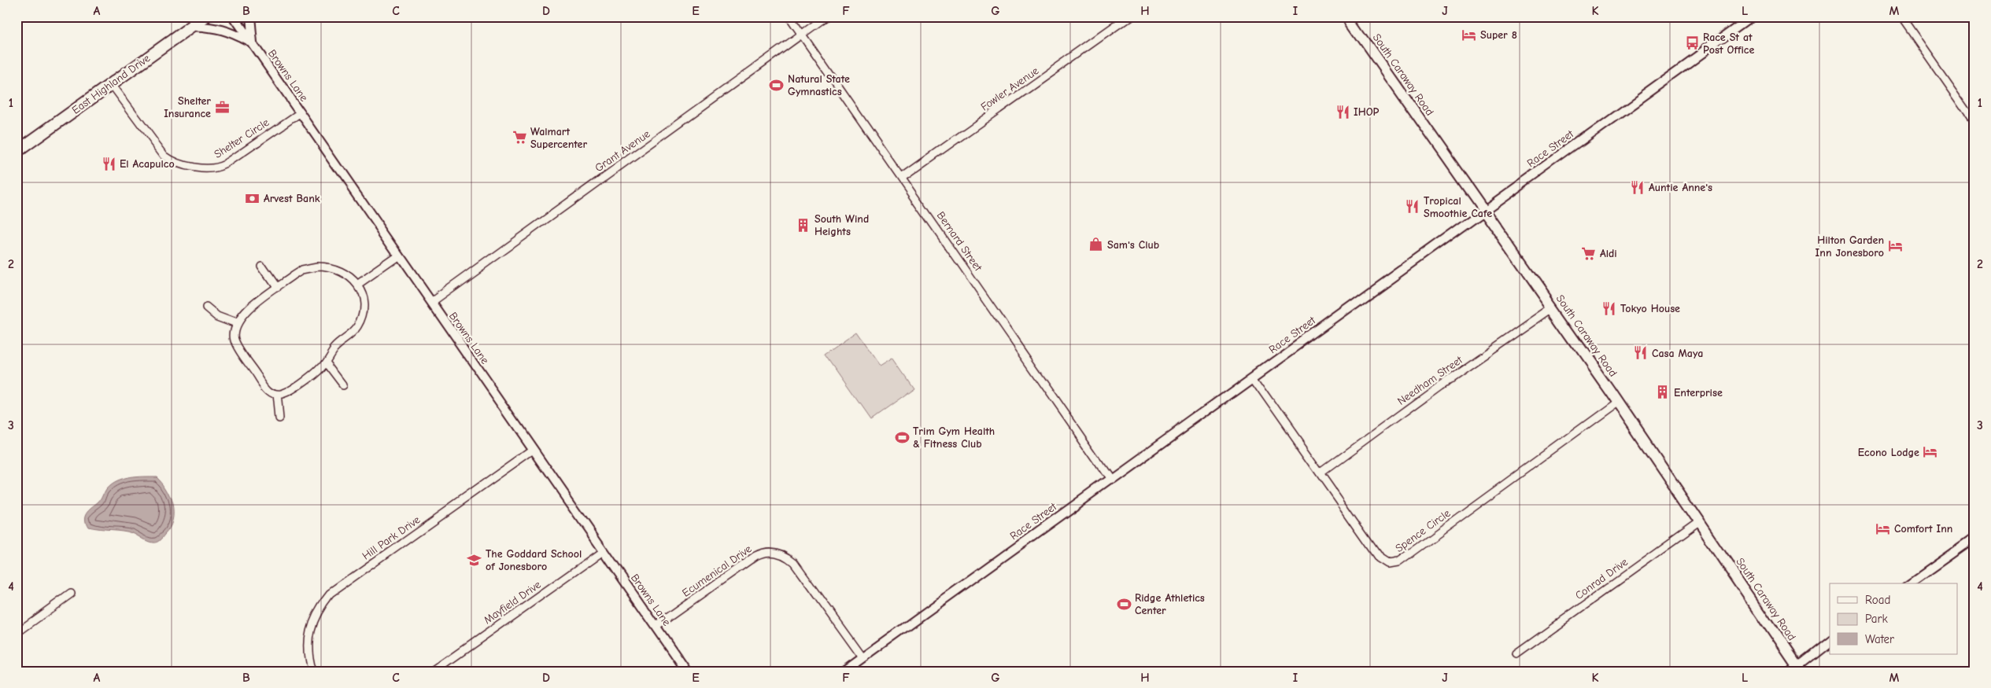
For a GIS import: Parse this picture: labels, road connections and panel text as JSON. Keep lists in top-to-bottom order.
{
  "streets": {
    "main road": ["South Caraway Road", "East Highland Drive"],
    "street": [
      "Browns Lane",
      "Fowler Avenue",
      "Shelter Circle",
      "Race Street",
      "Grant Avenue",
      "Bernard Street",
      "Needham Street",
      "Spence Circle",
      "Hill Park Drive",
      "Ecumenical Drive",
      "Conrad Drive",
      "Mayfield Drive"
    ]
  },
  "crossings": [
    ["South Caraway Road", "Race Street"],
    ["South Caraway Road", "Needham Street"],
    ["South Caraway Road", "Spence Circle"],
    ["South Caraway Road", "Conrad Drive"],
    ["Browns Lane", "Shelter Circle"],
    ["Browns Lane", "Grant Avenue"],
    ["Browns Lane", "Hill Park Drive"],
    ["Browns Lane", "Ecumenical Drive"],
    ["Browns Lane", "Mayfield Drive"],
    ["East Highland Drive", "Shelter Circle"],
    ["Fowler Avenue", "Bernard Street"],
    ["Race Street", "Bernard Street"],
    ["Race Street", "Spence Circle"],
    ["Race Street", "Ecumenical Drive"],
    ["Grant Avenue", "Bernard Street"],
    ["Needham Street", "Spence Circle"]
  ],
  "places": {
    "hotel": [
      "Super 8",
      "Hilton Garden Inn Jonesboro",
      "Econo Lodge",
      "Comfort Inn"
    ],
    "bus stop": ["Race St at Post Office"],
    "sports": ["Natural State Gymnastics", "Trim Gym Health & Fitness Club", "Ridge Athletics Center"],
    "office": ["Shelter Insurance"],
    "restaurant": [
      "IHOP",
      "El Acapulco",
      "Auntie Anne's",
      "Tropical Smoothie Cafe",
      "Tokyo House",
      "Casa Maya"
    ],
    "supermarket": ["Walmart Supercenter", "Aldi"],
    "bank": ["Arvest Bank"],
    "building": ["South Wind Heights", "Enterprise"],
    "shop": ["Sam's Club"],
    "school or university": ["The Goddard School of Jonesboro"]
  },
  "legend": ["Road", "Park", "Water"],
  "grid": {
    "columns": [
      "A",
      "B",
      "C",
      "D",
      "E",
      "F",
      "G",
      "H",
      "I",
      "J",
      "K",
      "L",
      "M"
    ],
    "rows": [
      "1",
      "2",
      "3",
      "4"
    ]
  }
}
